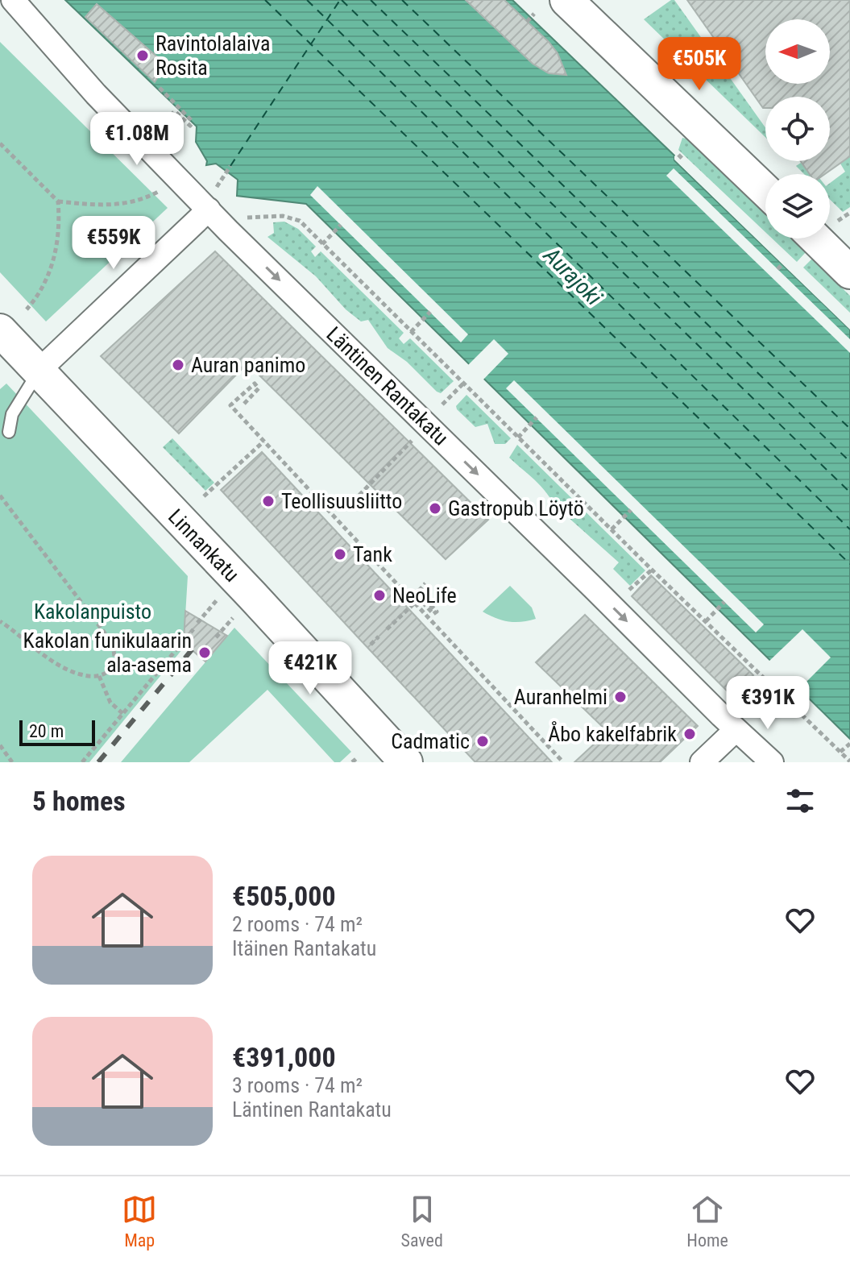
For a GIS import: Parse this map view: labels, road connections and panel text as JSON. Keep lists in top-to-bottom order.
{
  "streets": {
    "street": ["Läntinen Rantakatu", "Linnankatu"]
  },
  "one_way": ["Läntinen Rantakatu"],
  "water": ["Aurajoki"],
  "parks": ["Kakolanpuisto"],
  "places": [
    "Ravintolalaiva Rosita",
    "Auran panimo",
    "Teollisuusliitto",
    "Gastropub Löytö",
    "Tank",
    "NeoLife",
    "Kakolan funikulaarin ala-asema",
    "Auranhelmi",
    "Åbo kakelfabrik",
    "Cadmatic"
  ],
  "scale_bar": "20 m",
  "north": "left",
  "page": {
    "price": [
      "€505K",
      "€1.08M",
      "€559K",
      "€421K",
      "€391K"
    ],
    "scale": "20 m",
    "heading": "5 homes",
    "list": [
      {
        "name": "€505,000",
        "note": "2 rooms · 74 m² · Itäinen Rantakatu"
      },
      {
        "name": "€391,000",
        "note": "3 rooms · 74 m² · Läntinen Rantakatu"
      }
    ],
    "tabs": ["Map", "Saved", "Home"]
  }
}
